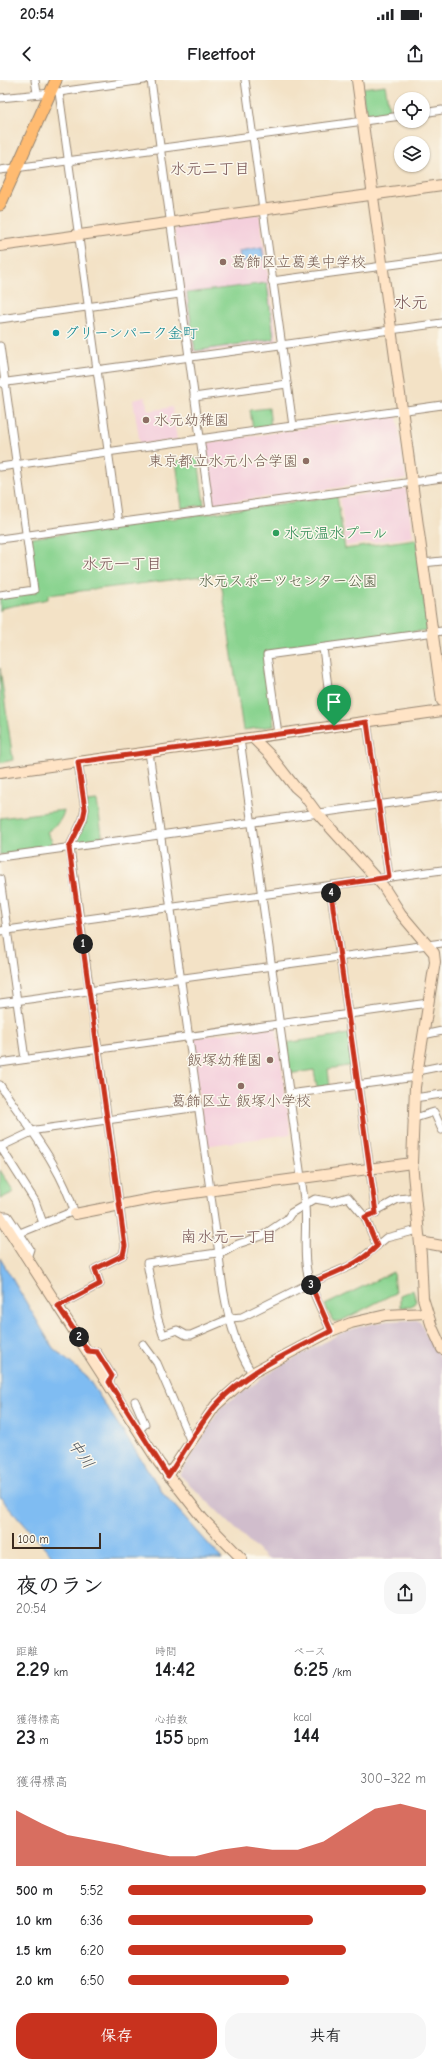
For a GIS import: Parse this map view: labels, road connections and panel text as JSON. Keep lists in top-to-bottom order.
{
  "districts": [
    "水元二丁目",
    "水元",
    "水元一丁目",
    "南水元一丁目"
  ],
  "water": ["中川"],
  "parks": ["水元スポーツセンター公園"],
  "places": [
    "葛飾区立葛美中学校",
    "グリーンパーク金町",
    "水元幼稚園",
    "東京都立水元小合学園",
    "水元温水プール",
    "飯塚幼稚園",
    "葛飾区立 飯塚小学校"
  ],
  "scale_bar": "100 m",
  "page": {
    "status": "20:54",
    "header": "Fleetfoot",
    "pins": [
      "4",
      "1",
      "3",
      "2"
    ],
    "scale": "100 m",
    "heading": ["夜のラン", "20:54"],
    "stats": [
      ["距離", "2.29 km"],
      ["時間", "14:42"],
      ["ペース", "6:25 /km"],
      ["獲得標高", "23 m"],
      ["心拍数", "155 bpm"],
      ["kcal", "144"]
    ],
    "chart": ["獲得標高", "300–322 m"],
    "list": [
      {
        "name": "500 m",
        "note": "5:52"
      },
      {
        "name": "1.0 km",
        "note": "6:36"
      },
      {
        "name": "1.5 km",
        "note": "6:20"
      },
      {
        "name": "2.0 km",
        "note": "6:50"
      }
    ],
    "buttons": ["保存", "共有"]
  }
}
